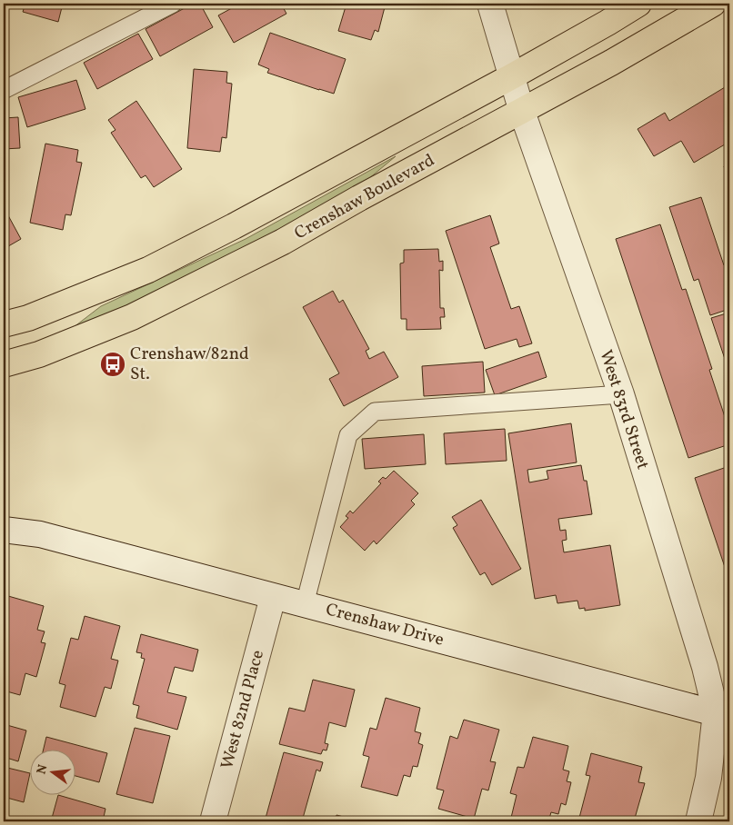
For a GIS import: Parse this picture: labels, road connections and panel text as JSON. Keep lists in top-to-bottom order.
{
  "streets": {
    "main road": ["Crenshaw Boulevard"],
    "street": ["West 83rd Street", "Crenshaw Drive", "West 82nd Place"]
  },
  "crossings": [
    ["Crenshaw Boulevard", "West 83rd Street"],
    ["West 83rd Street", "Crenshaw Drive"],
    ["Crenshaw Drive", "West 82nd Place"]
  ],
  "places": {
    "bus stop": ["Crenshaw/82nd St."]
  },
  "north": "left"
}
